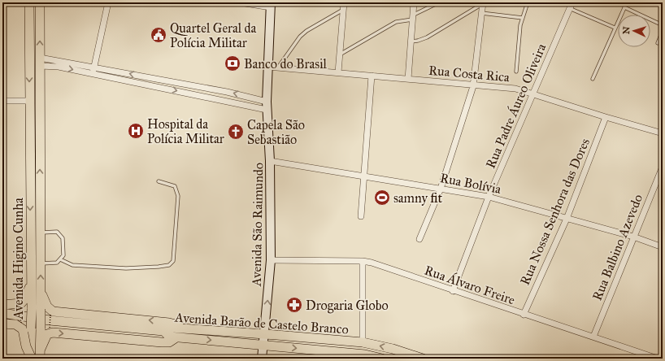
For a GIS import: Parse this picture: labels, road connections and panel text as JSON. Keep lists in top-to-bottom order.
{
  "streets": {
    "main road": ["Avenida Higino Cunha", "Avenida Barão de Castelo Branco"],
    "street": [
      "Rua Costa Rica",
      "Rua Padre Áureo Oliveira",
      "Rua Bolívia",
      "Rua Nossa Senhora das Dores",
      "Avenida São Raimundo",
      "Rua Balbino Azevedo",
      "Rua Álvaro Freire"
    ]
  },
  "crossings": [
    ["Rua Costa Rica", "Rua Padre Áureo Oliveira"],
    ["Rua Costa Rica", "Rua Nossa Senhora das Dores"],
    ["Rua Costa Rica", "Avenida São Raimundo"],
    ["Rua Padre Áureo Oliveira", "Rua Bolívia"],
    ["Rua Padre Áureo Oliveira", "Rua Álvaro Freire"],
    ["Rua Bolívia", "Rua Nossa Senhora das Dores"],
    ["Rua Bolívia", "Avenida São Raimundo"],
    ["Rua Bolívia", "Rua Balbino Azevedo"],
    ["Rua Nossa Senhora das Dores", "Rua Álvaro Freire"],
    ["Avenida São Raimundo", "Rua Álvaro Freire"],
    ["Avenida São Raimundo", "Avenida Barão de Castelo Branco"],
    ["Rua Balbino Azevedo", "Rua Álvaro Freire"]
  ],
  "places": {
    "public building": ["Quartel Geral da Polícia Militar"],
    "bank": ["Banco do Brasil"],
    "hospital": ["Hospital da Polícia Militar"],
    "church": ["Capela São Sebastião"],
    "sports": ["samny fit"],
    "pharmacy": ["Drogaria Globo"]
  },
  "north": "left"
}
